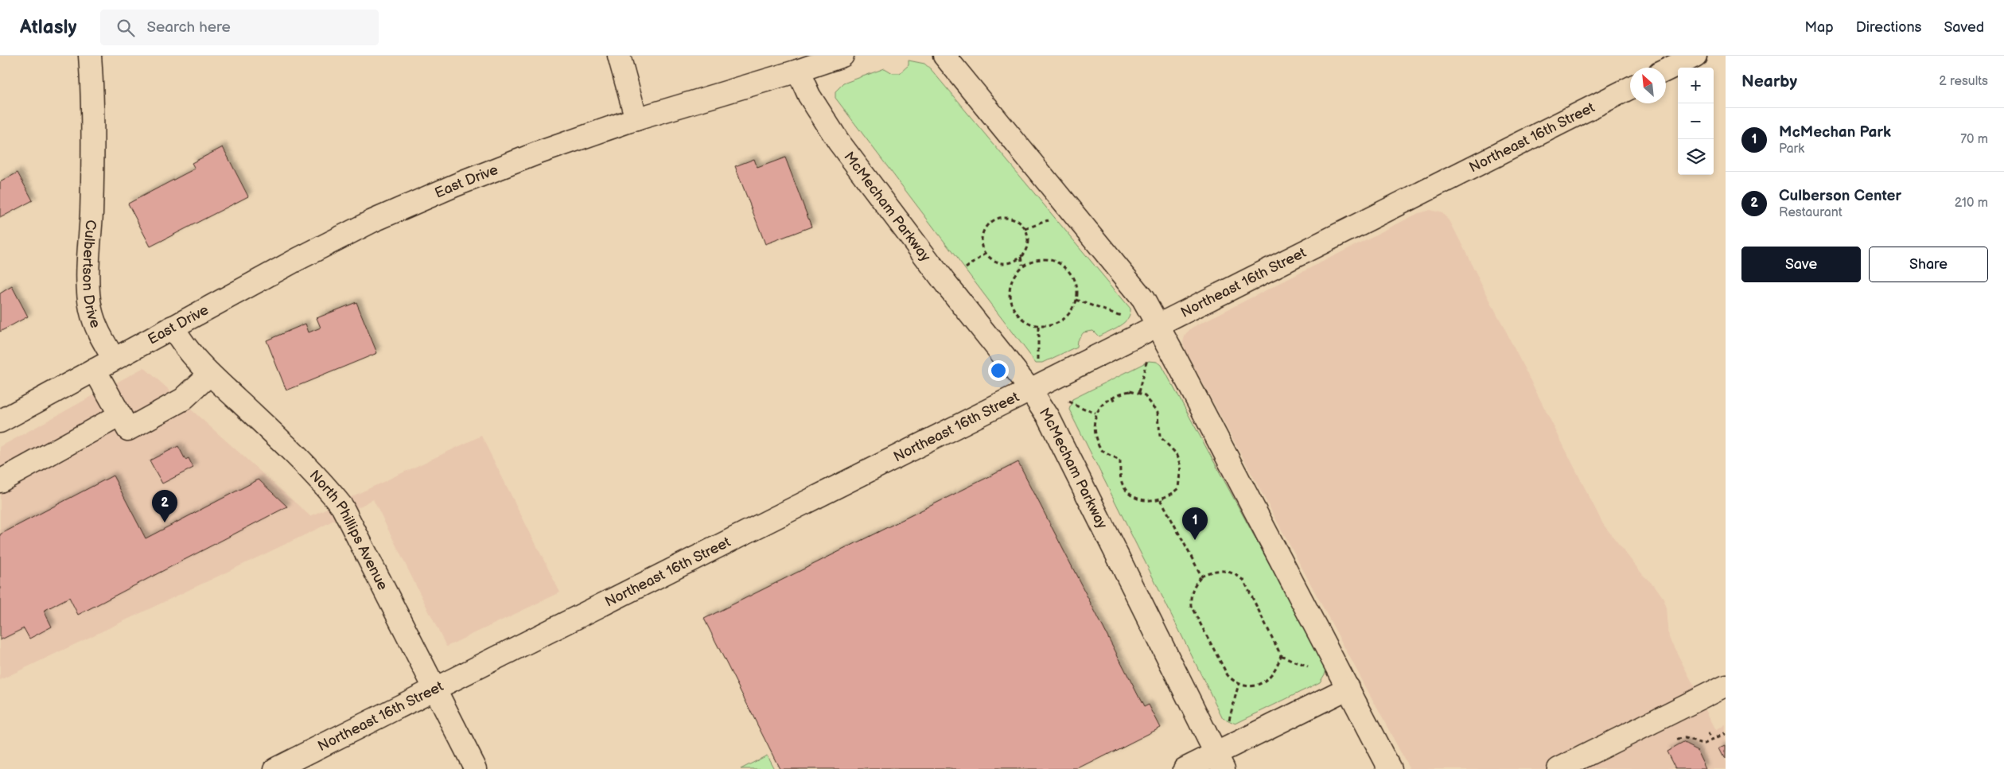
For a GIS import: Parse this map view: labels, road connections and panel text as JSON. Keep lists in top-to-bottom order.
{
  "streets": {
    "street": [
      "Northeast 16th Street",
      "East Drive",
      "McMecham Parkway",
      "Culbertson Drive",
      "North Phillips Avenue"
    ]
  },
  "crossings": [
    ["Northeast 16th Street", "McMecham Parkway"],
    ["Northeast 16th Street", "North Phillips Avenue"],
    ["East Drive", "McMecham Parkway"],
    ["East Drive", "Culbertson Drive"],
    ["East Drive", "North Phillips Avenue"]
  ],
  "north": "top left",
  "page": {
    "header": "Atlasly",
    "search": "Search here",
    "nav": ["Map", "Directions", "Saved"],
    "heading": ["Nearby", "2 results"],
    "map_buttons": ["+", "−"],
    "list": [
      {
        "mark": "1",
        "name": "McMechan Park",
        "note": "Park",
        "value": "70 m"
      },
      {
        "mark": "2",
        "name": "Culberson Center",
        "note": "Restaurant",
        "value": "210 m"
      }
    ],
    "buttons": ["Save", "Share"],
    "pins": ["2", "1"]
  }
}
